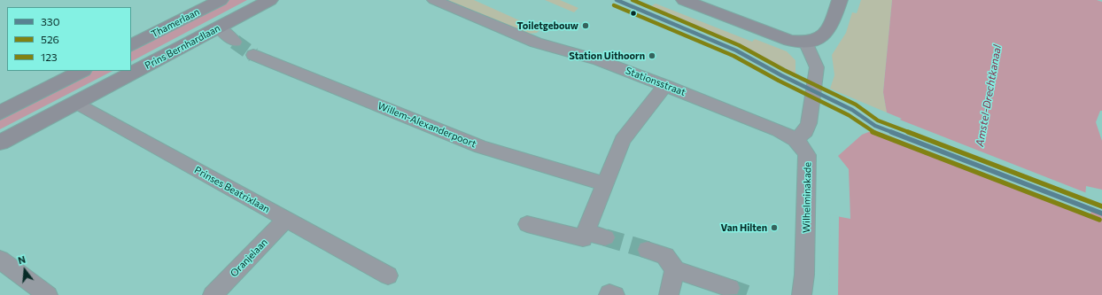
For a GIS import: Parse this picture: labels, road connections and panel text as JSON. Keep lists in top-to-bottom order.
{
  "streets": {
    "street": [
      "Thamerlaan",
      "Prins Bernhardlaan",
      "Stationsstraat",
      "Willem-Alexanderpoort",
      "Prinses Beatrixlaan",
      "Wilhelminakade",
      "Oranjelaan"
    ]
  },
  "crossings": [
    ["Prins Bernhardlaan", "Prinses Beatrixlaan"],
    ["Stationsstraat", "Wilhelminakade"],
    ["Prinses Beatrixlaan", "Oranjelaan"]
  ],
  "water": ["Amstel-Drechtkanaal"],
  "places": ["Toiletgebouw", "Station Uithoorn", "Van Hilten"],
  "lines": ["transit line 330", "transit line 123", "transit line 526"],
  "legend": ["330", "526", "123"],
  "north": "top"
}
